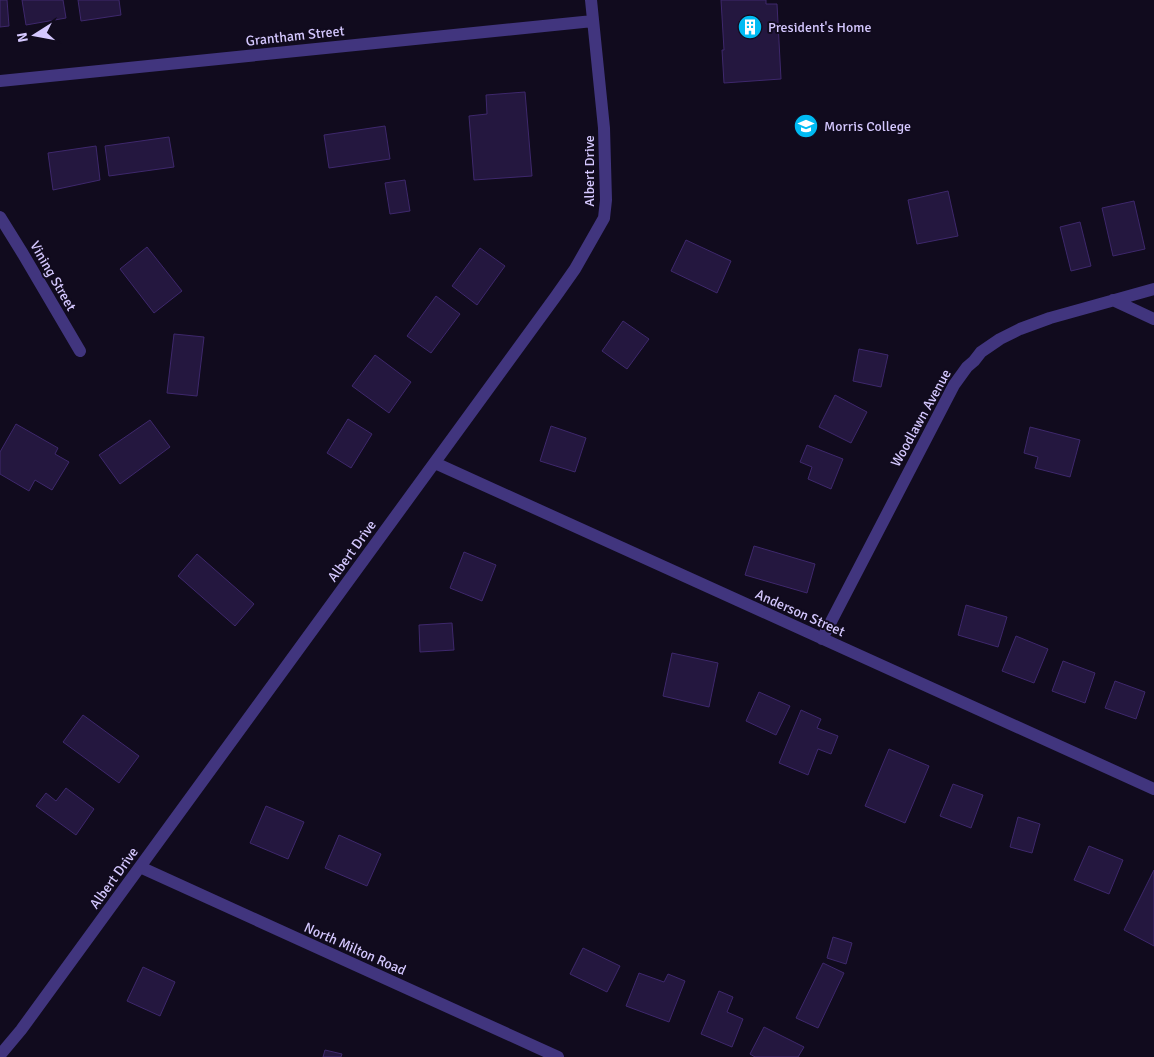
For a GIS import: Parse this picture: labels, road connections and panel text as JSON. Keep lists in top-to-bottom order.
{
  "streets": {
    "street": [
      "Grantham Street",
      "Albert Drive",
      "Vining Street",
      "Woodlawn Avenue",
      "Anderson Street",
      "North Milton Road"
    ]
  },
  "crossings": [
    ["Grantham Street", "Albert Drive"],
    ["Albert Drive", "Anderson Street"],
    ["Albert Drive", "North Milton Road"],
    ["Woodlawn Avenue", "Anderson Street"]
  ],
  "places": {
    "building": ["President's Home"],
    "school or university": ["Morris College"]
  },
  "north": "left"
}
